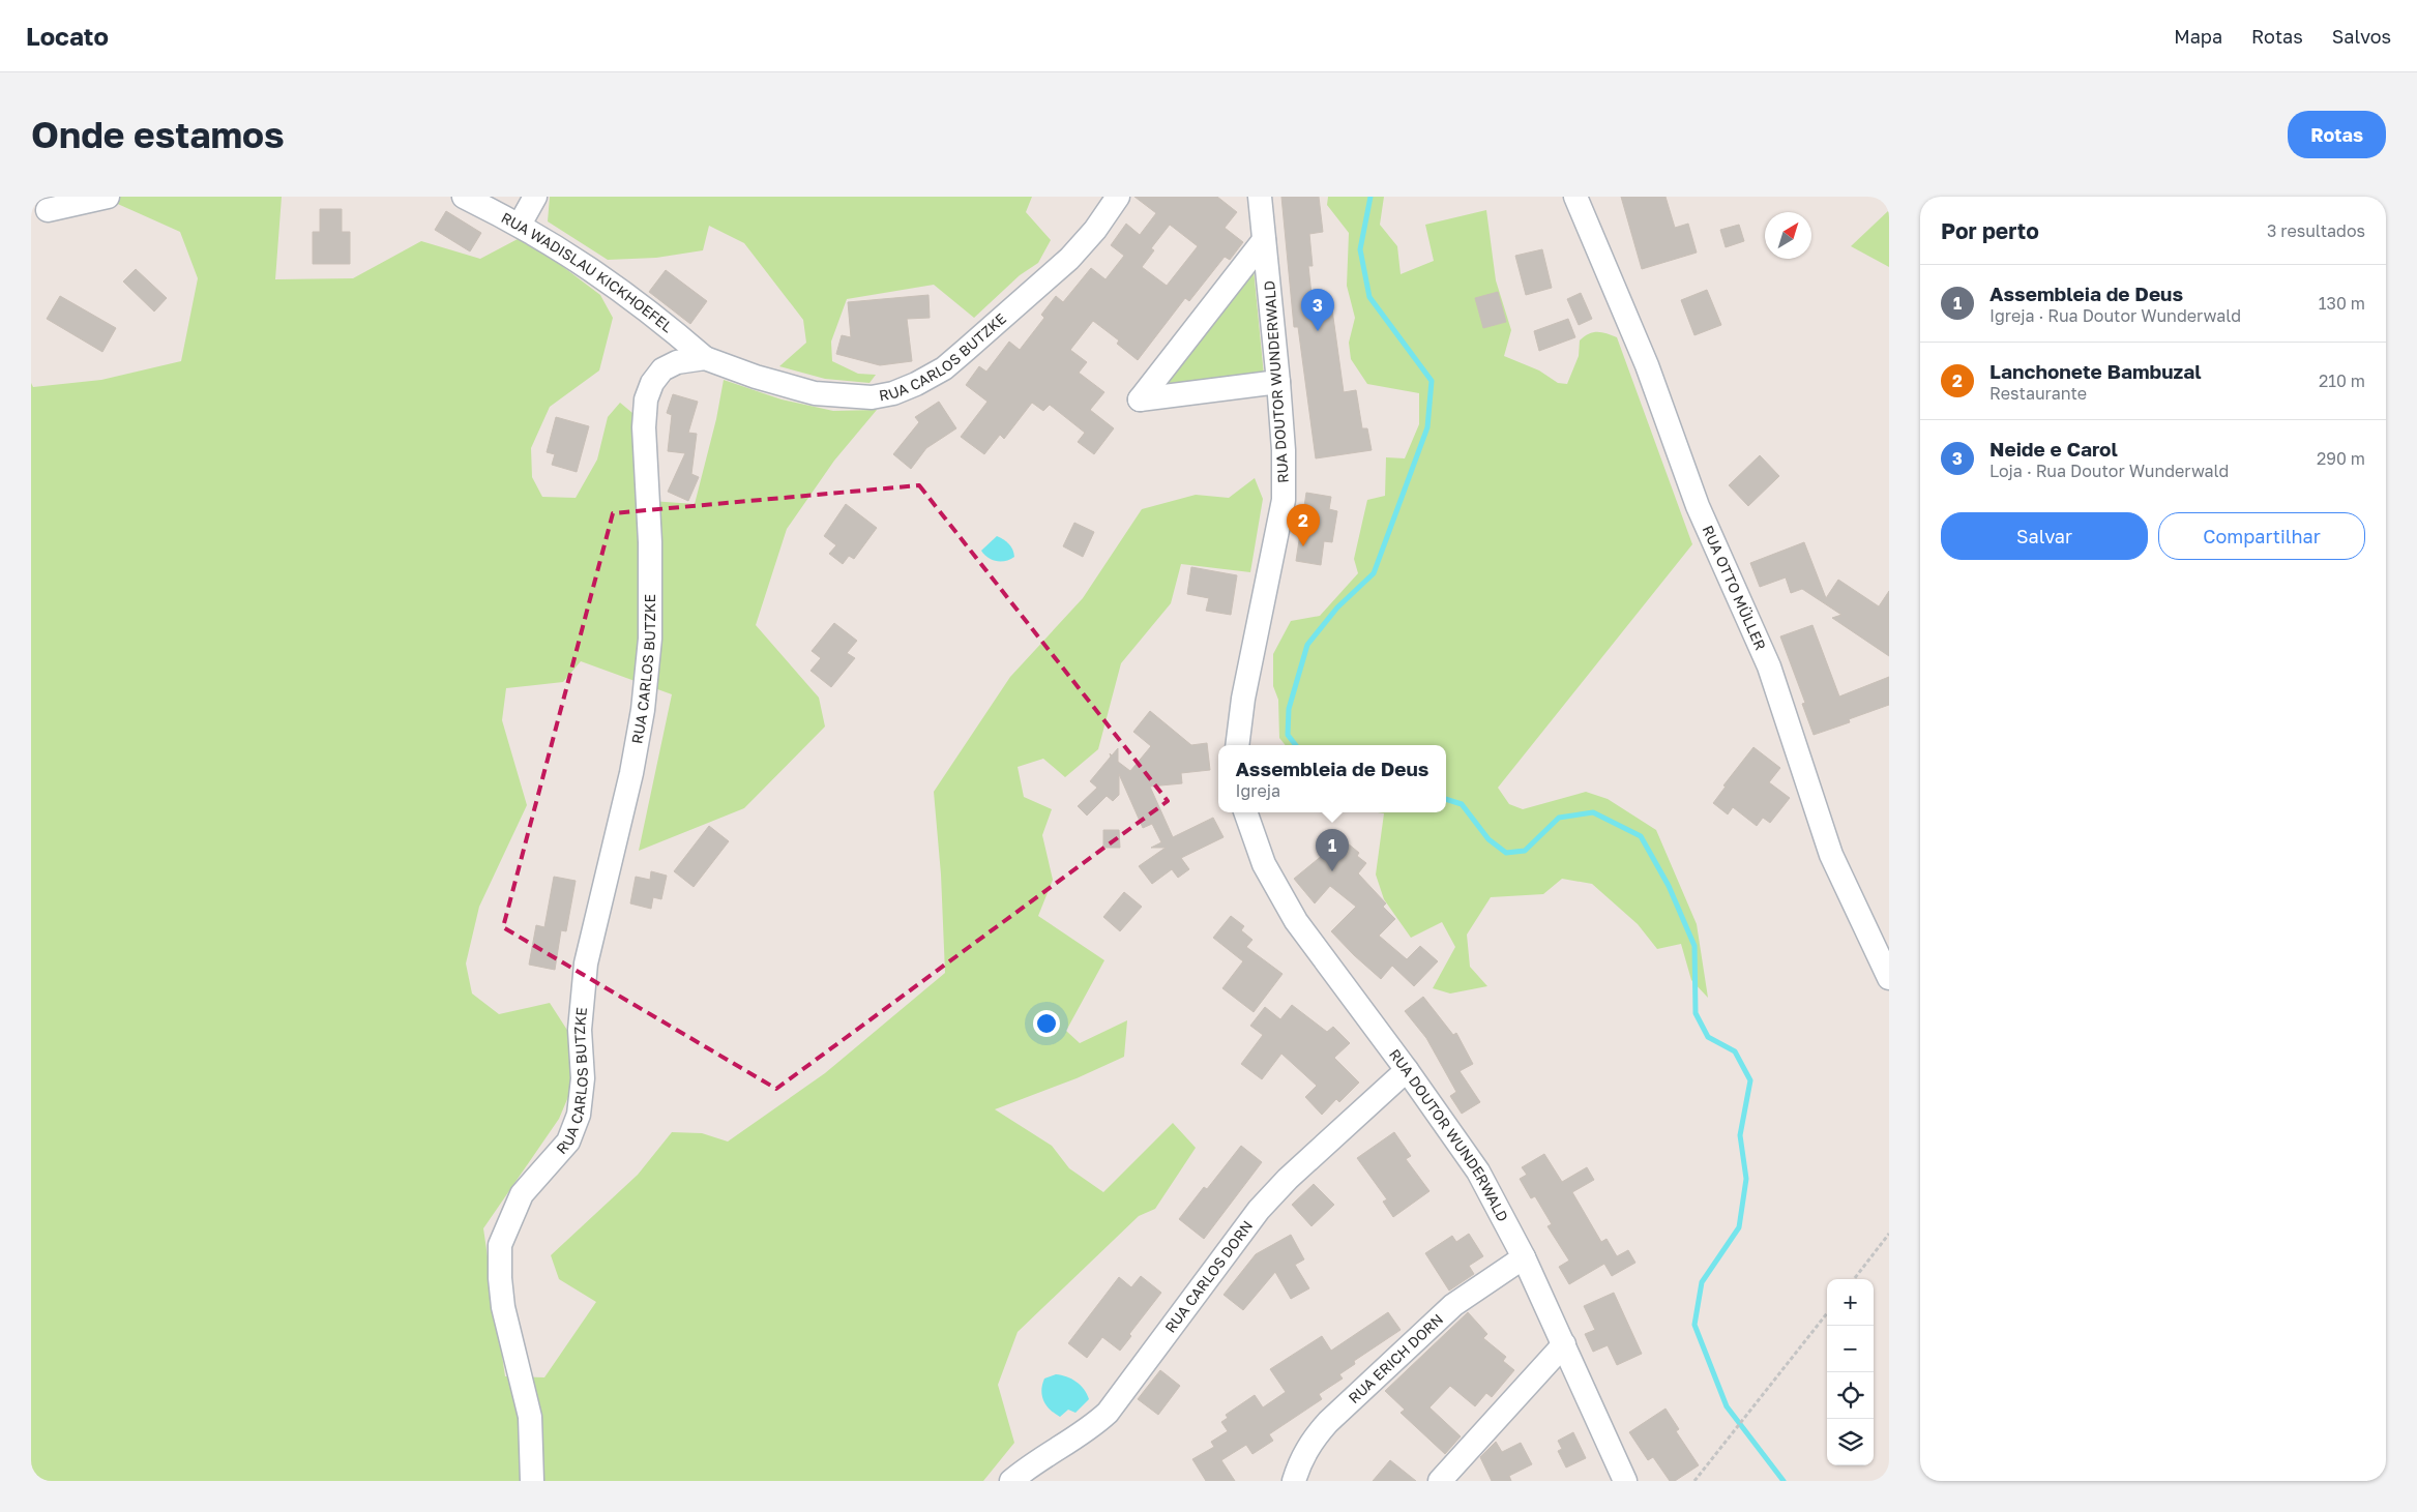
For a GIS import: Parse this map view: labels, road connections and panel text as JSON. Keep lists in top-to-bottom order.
{
  "streets": {
    "street": [
      "RUA WADISLAU KICKHOEFEL",
      "RUA CARLOS BUTZKE",
      "RUA DOUTOR WUNDERWALD",
      "RUA OTTO MÜLLER",
      "RUA CARLOS DORN",
      "RUA ERICH DORN"
    ]
  },
  "crossings": [
    ["RUA WADISLAU KICKHOEFEL", "RUA CARLOS BUTZKE"],
    ["RUA DOUTOR WUNDERWALD", "RUA CARLOS DORN"],
    ["RUA DOUTOR WUNDERWALD", "RUA ERICH DORN"]
  ],
  "north": "top right",
  "page": {
    "header": "Locato",
    "nav": ["Mapa", "Rotas", "Salvos"],
    "buttons": [
      "Rotas",
      ["Salvar", "Compartilhar"]
    ],
    "title": "Onde estamos",
    "heading": ["Por perto", "3 resultados"],
    "list": [
      {
        "mark": "1",
        "name": "Assembleia de Deus",
        "note": "Igreja · Rua Doutor Wunderwald",
        "value": "130 m"
      },
      {
        "mark": "2",
        "name": "Lanchonete Bambuzal",
        "note": "Restaurante",
        "value": "210 m"
      },
      {
        "mark": "3",
        "name": "Neide e Carol",
        "note": "Loja · Rua Doutor Wunderwald",
        "value": "290 m"
      }
    ],
    "pins": ["3", "2", "1"],
    "popup": ["Assembleia de Deus", "Igreja"],
    "map_buttons": ["+", "−"]
  }
}
